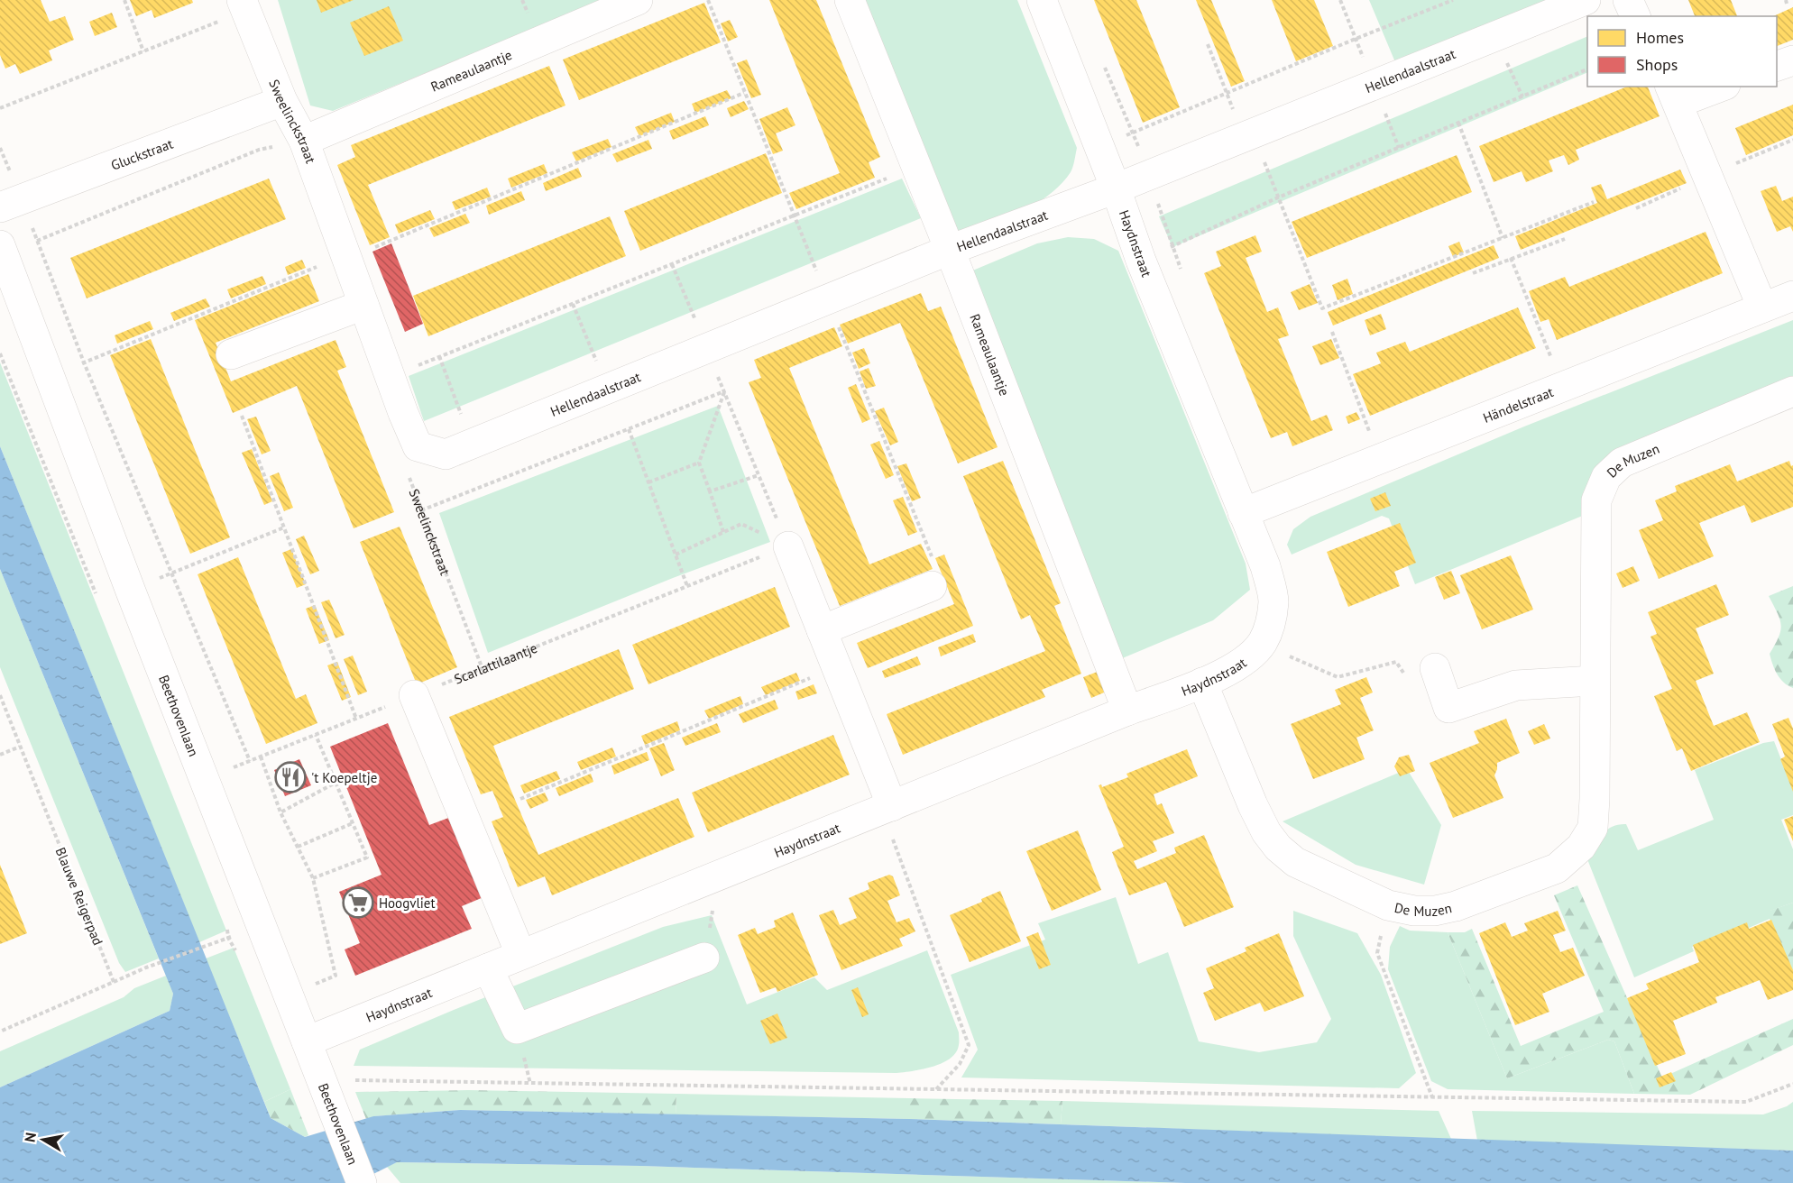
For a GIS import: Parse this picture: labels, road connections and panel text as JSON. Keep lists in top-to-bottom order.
{
  "streets": {
    "street": [
      "Rameaulaantje",
      "Hellendaalstraat",
      "Sweelinckstraat",
      "Gluckstraat",
      "Haydnstraat",
      "Händelstraat",
      "De Muzen",
      "Beethovenlaan"
    ],
    "path": ["Scarlattilaantje", "Blauwe Reigerpad"]
  },
  "crossings": [
    ["Rameaulaantje", "Hellendaalstraat"],
    ["Rameaulaantje", "Sweelinckstraat"],
    ["Rameaulaantje", "Haydnstraat"],
    ["Hellendaalstraat", "Sweelinckstraat"],
    ["Hellendaalstraat", "Haydnstraat"],
    ["Sweelinckstraat", "Gluckstraat"],
    ["Sweelinckstraat", "Scarlattilaantje"],
    ["Haydnstraat", "Händelstraat"],
    ["Haydnstraat", "De Muzen"],
    ["Haydnstraat", "Beethovenlaan"],
    ["Scarlattilaantje", "Beethovenlaan"]
  ],
  "places": {
    "restaurant": ["'t Koepeltje"],
    "supermarket": ["Hoogvliet"]
  },
  "legend": ["Homes", "Shops"],
  "north": "left"
}
